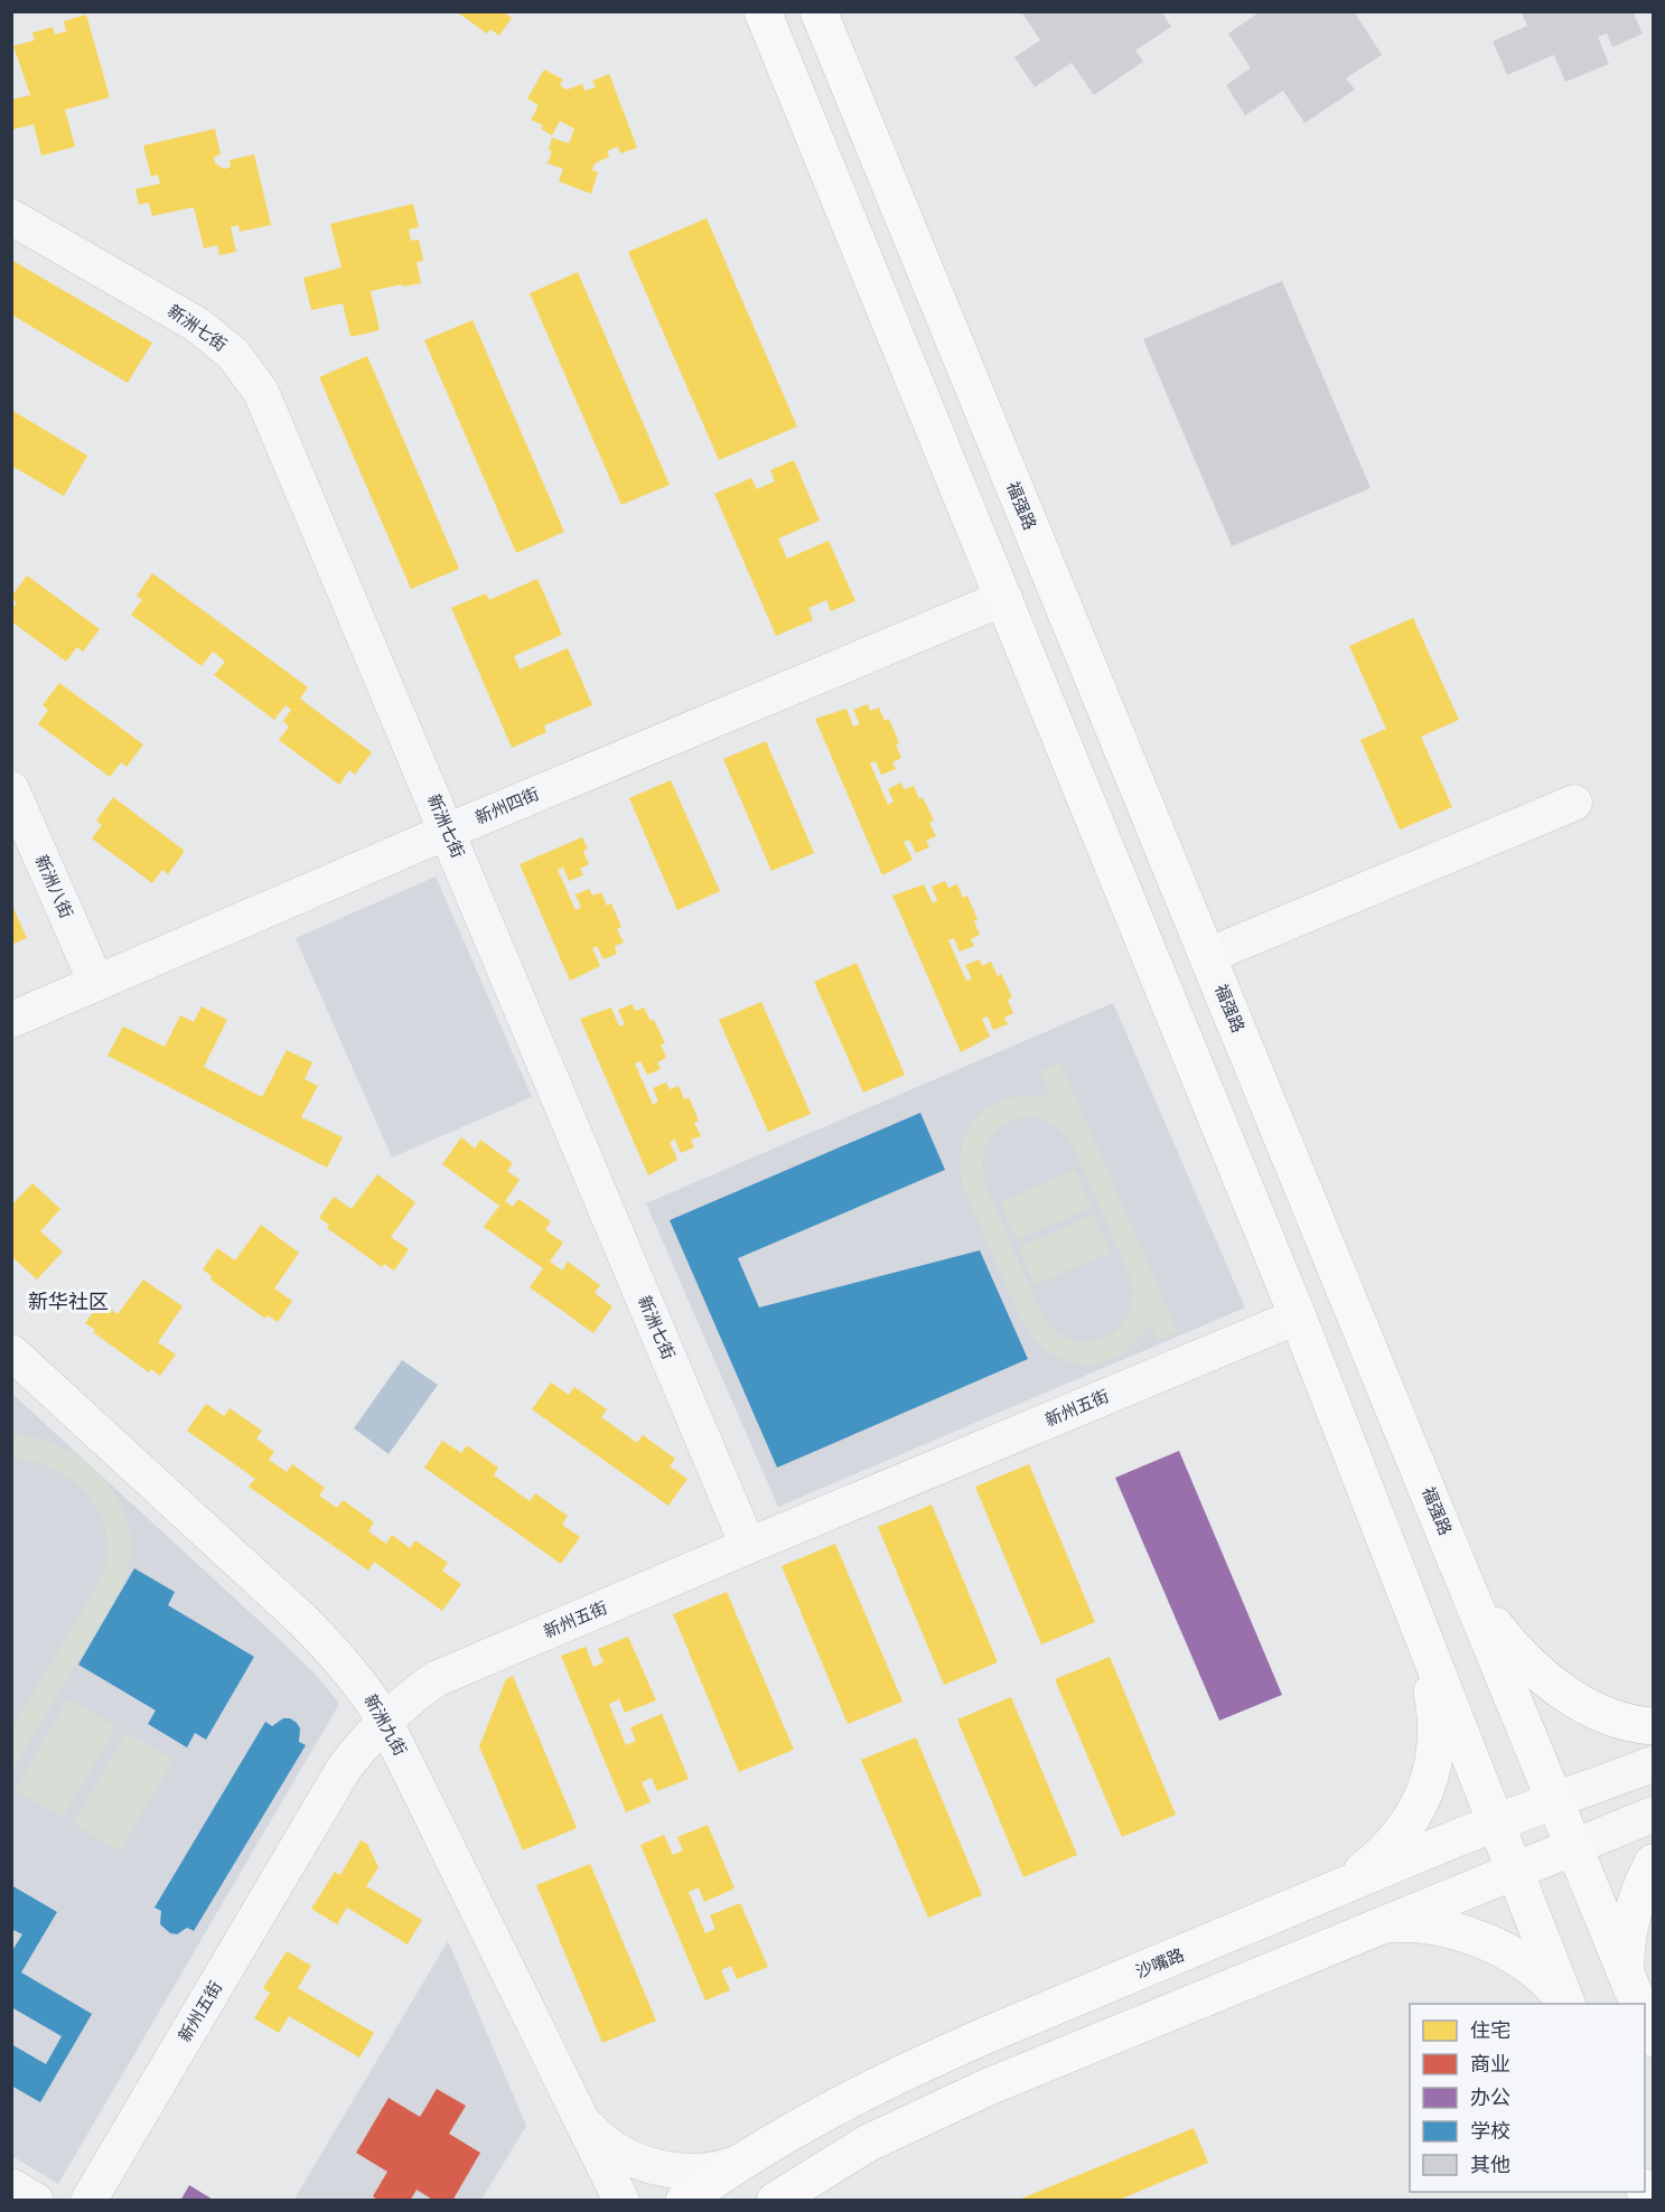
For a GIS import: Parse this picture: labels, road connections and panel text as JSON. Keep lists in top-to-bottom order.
{
  "streets": {
    "main road": ["福强路", "沙嘴路"],
    "street": [
      "新洲七街",
      "新州四街",
      "新洲八街",
      "新州五街",
      "新洲九街"
    ]
  },
  "crossings": [
    ["新洲七街", "新州四街"],
    ["新洲七街", "新州五街"],
    ["福强路", "沙嘴路"],
    ["新州四街", "新洲八街"],
    ["新州五街", "新洲九街"]
  ],
  "districts": ["新华社区"],
  "legend": [
    "住宅",
    "商业",
    "办公",
    "学校",
    "其他"
  ]
}
